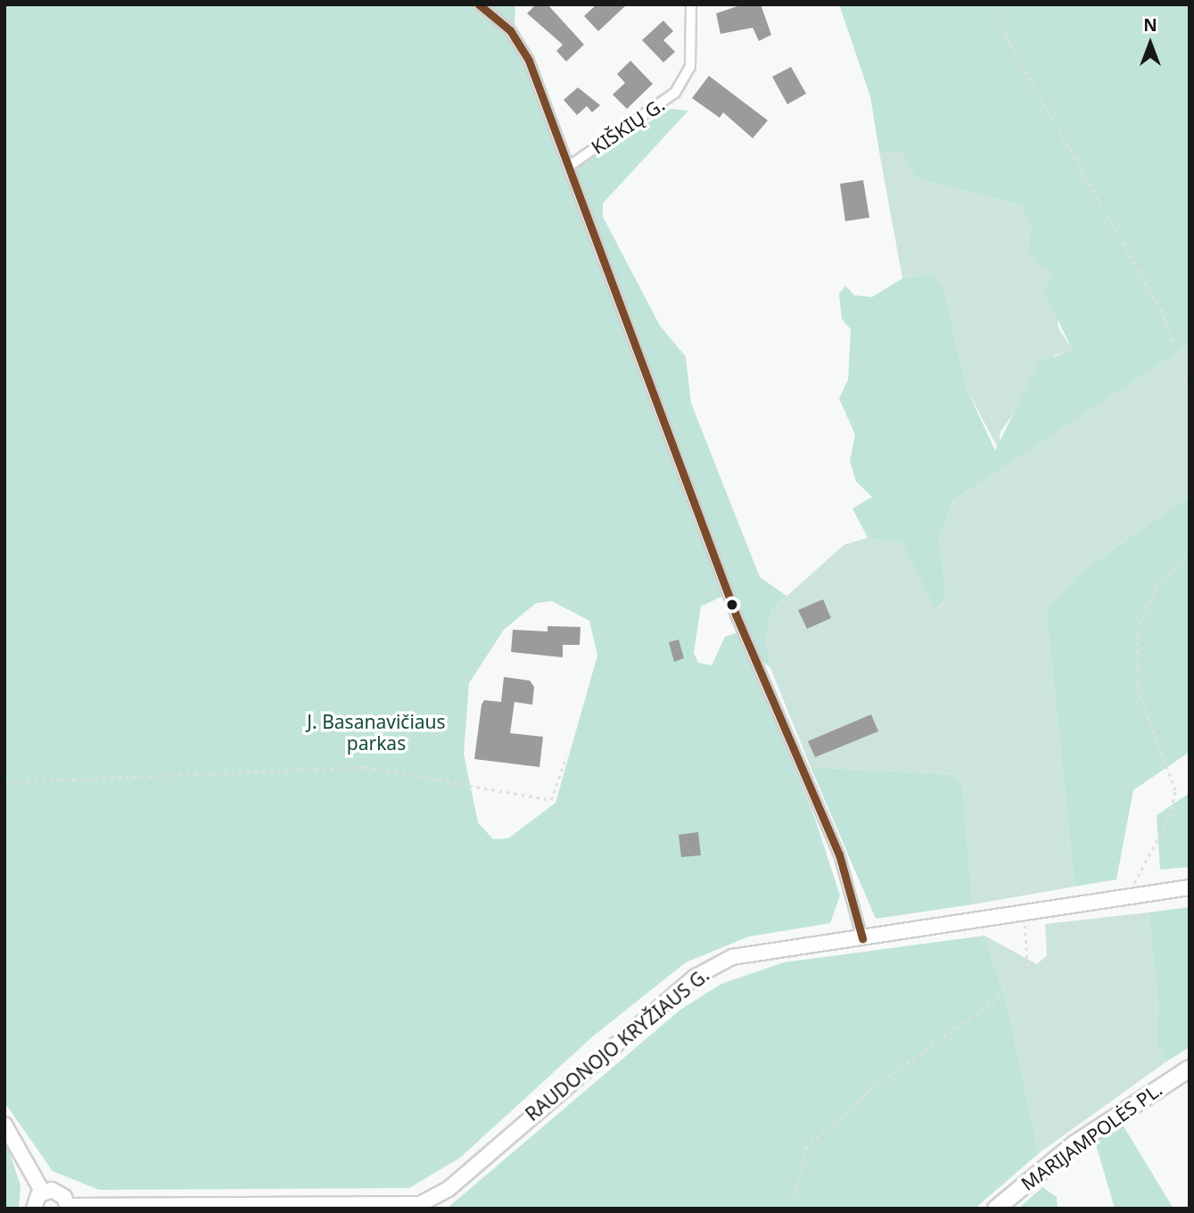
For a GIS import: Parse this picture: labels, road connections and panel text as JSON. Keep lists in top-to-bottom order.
{
  "streets": {
    "main road": ["RAUDONOJO KRYŽIAUS G.", "MARIJAMPOLĖS PL."],
    "street": ["KIŠKIŲ G."]
  },
  "parks": ["J. Basanavičiaus parkas"],
  "north": "top"
}
